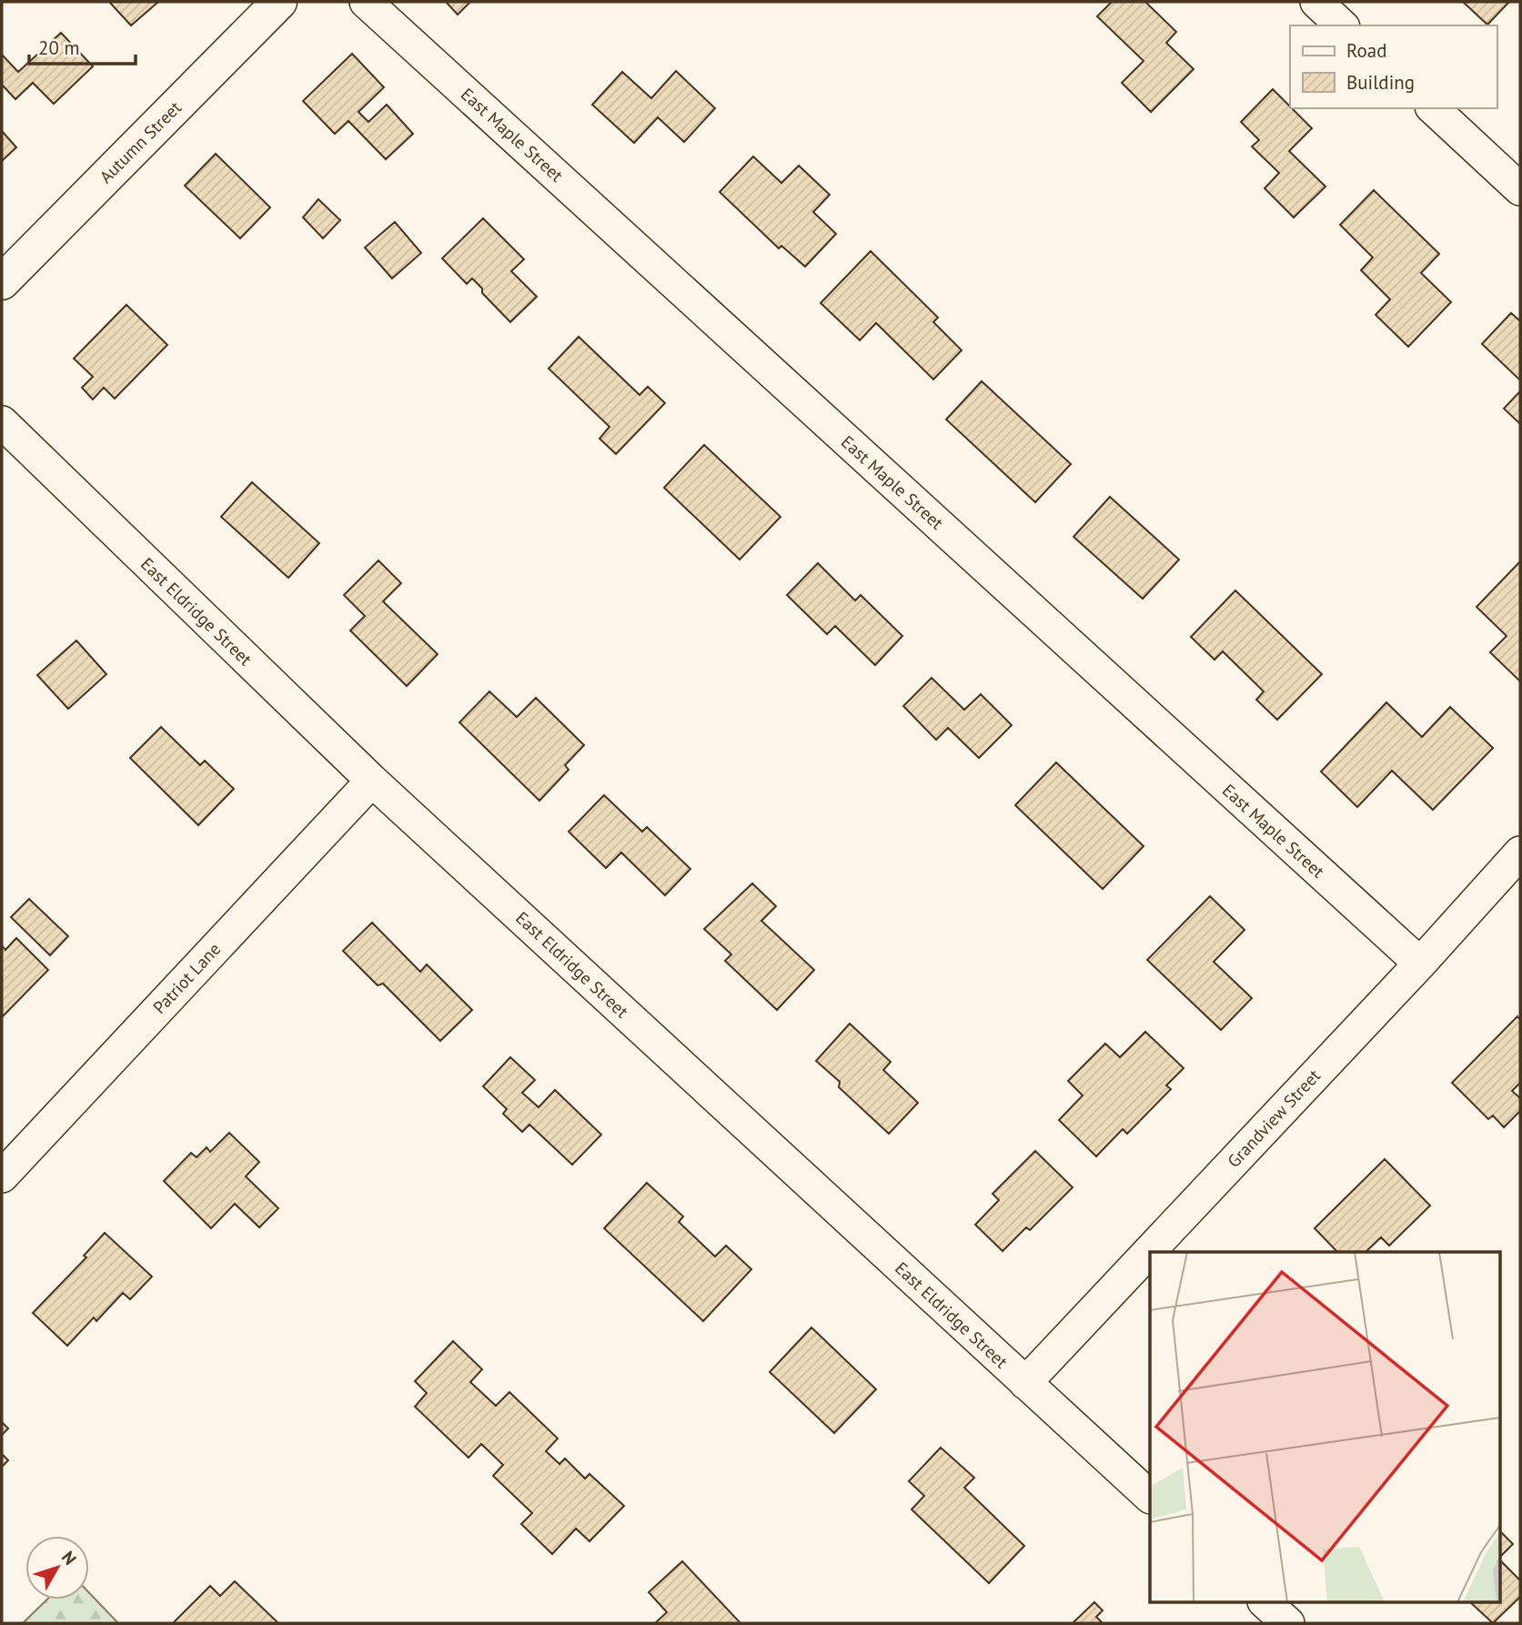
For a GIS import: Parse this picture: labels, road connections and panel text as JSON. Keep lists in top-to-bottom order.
{
  "streets": {
    "street": [
      "East Maple Street",
      "Autumn Street",
      "East Eldridge Street",
      "Patriot Lane",
      "Grandview Street"
    ]
  },
  "crossings": [
    ["East Maple Street", "Grandview Street"],
    ["East Eldridge Street", "Patriot Lane"],
    ["East Eldridge Street", "Grandview Street"]
  ],
  "legend": ["Road", "Building"],
  "scale_bar": "20 m",
  "north": "top right"
}
